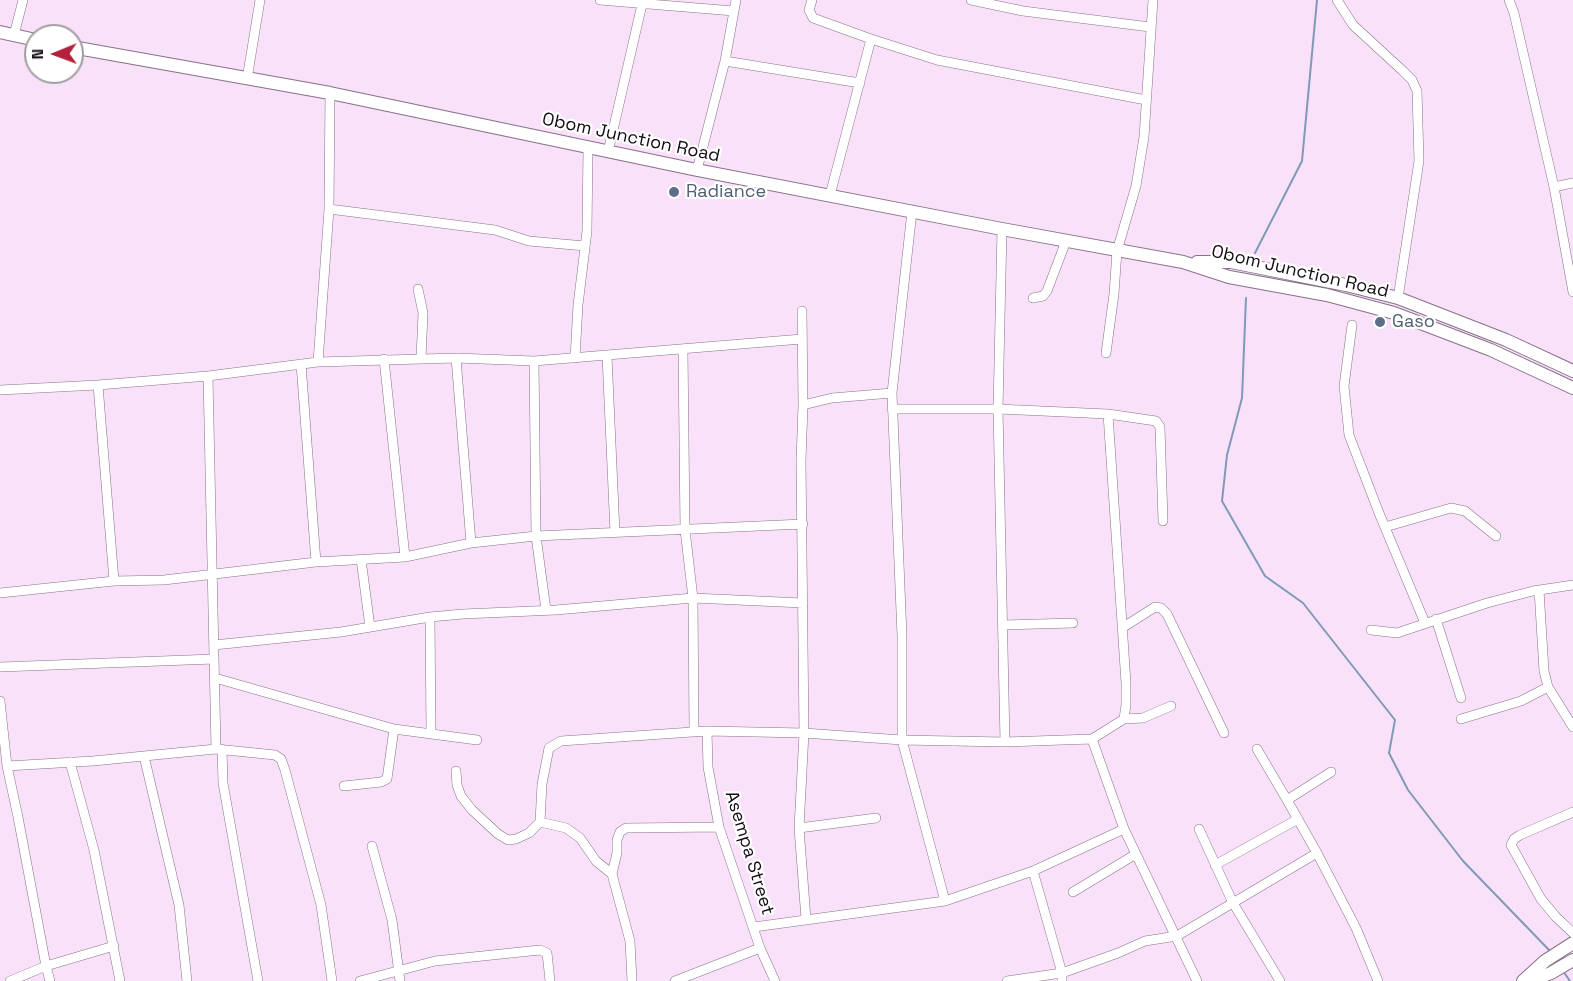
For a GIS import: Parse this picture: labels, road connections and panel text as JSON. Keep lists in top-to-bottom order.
{
  "streets": {
    "main road": ["Obom Junction Road"],
    "street": ["Asempa Street"]
  },
  "places": ["Radiance", "Gaso"],
  "north": "left"
}
